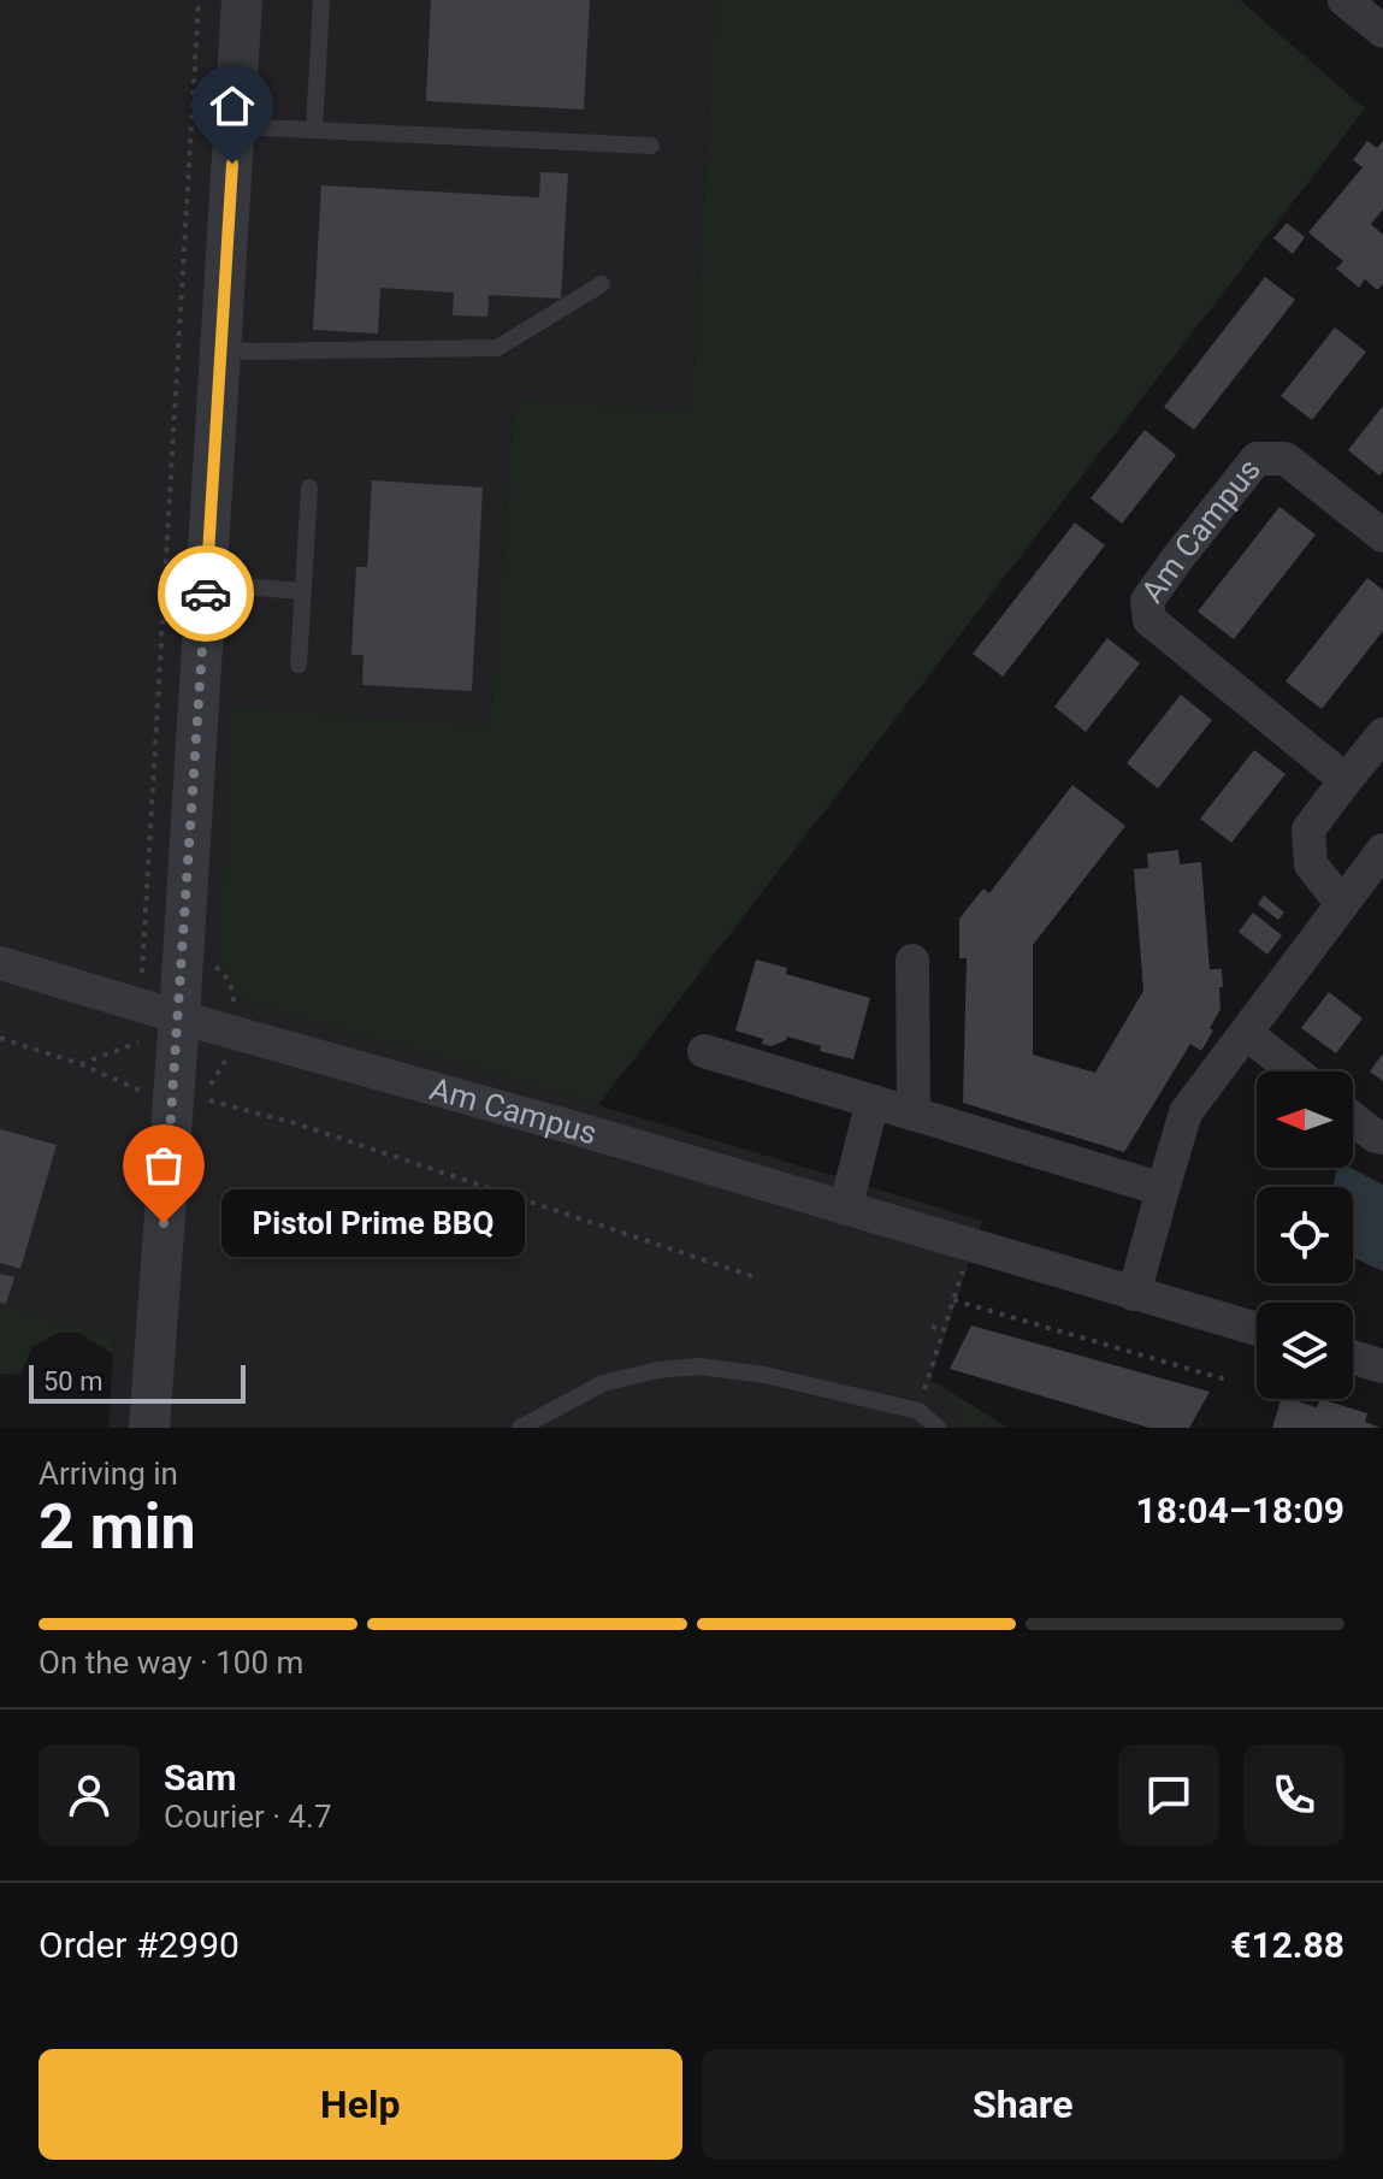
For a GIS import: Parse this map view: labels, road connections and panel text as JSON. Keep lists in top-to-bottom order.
{
  "streets": {
    "street": ["Am Campus"]
  },
  "places": ["Pistol Prime BBQ"],
  "scale_bar": "50 m",
  "north": "left",
  "page": {
    "bubble": "Pistol Prime BBQ",
    "scale": "50 m",
    "heading": ["2 min", "Arriving in", "18:04–18:09"],
    "panel": [
      "Sam",
      "Courier · 4.7",
      "Order #2990",
      "€12.88"
    ],
    "bar": "On the way · 100 m",
    "buttons": ["Help", "Share"]
  }
}
